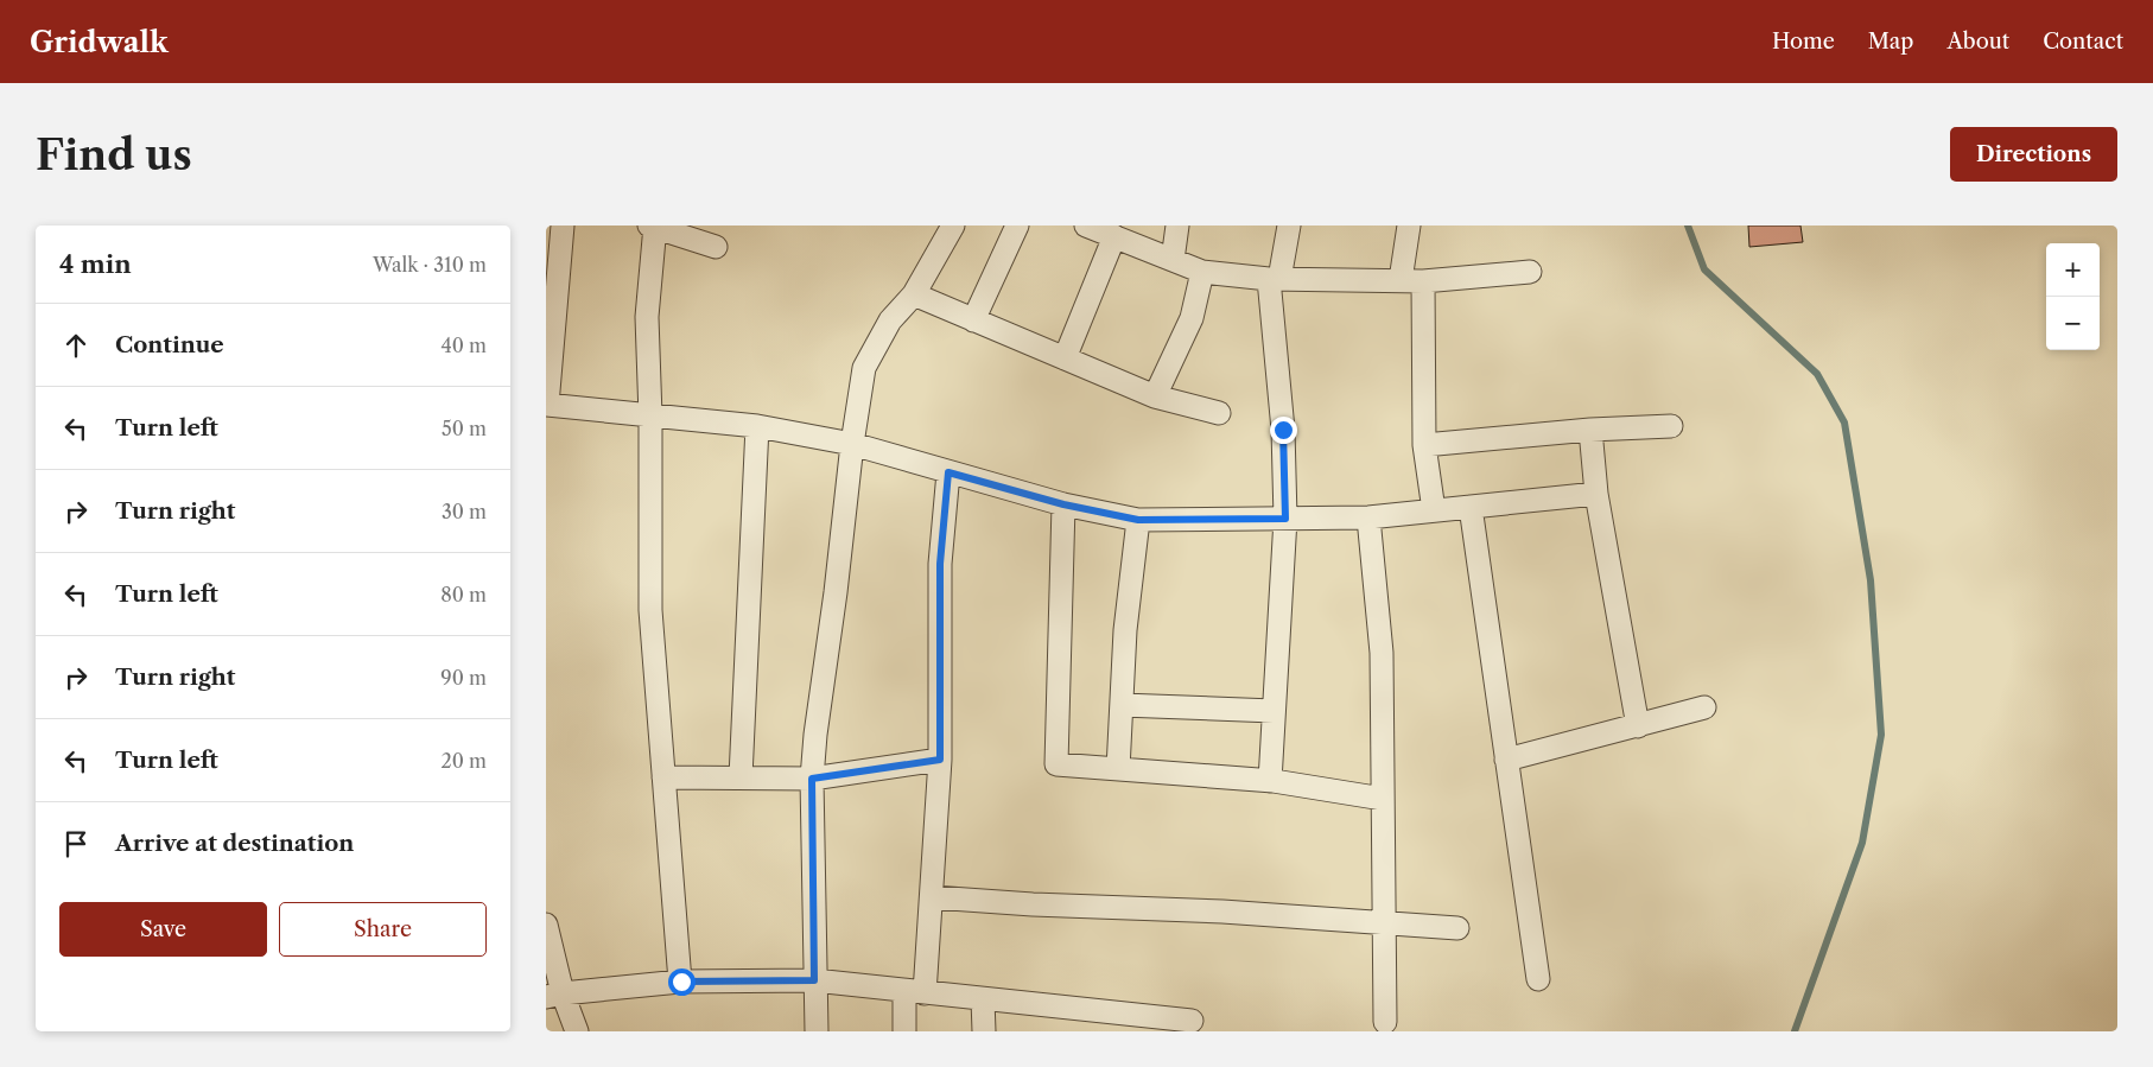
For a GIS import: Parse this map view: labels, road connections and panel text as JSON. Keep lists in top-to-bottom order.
{
  "page": {
    "header": "Gridwalk",
    "nav": [
      "Home",
      "Map",
      "About",
      "Contact"
    ],
    "buttons": [
      "Directions",
      ["Save", "Share"]
    ],
    "title": "Find us",
    "heading": ["4 min", "Walk · 310 m"],
    "map_buttons": ["+", "−"],
    "list": [
      ["Continue", "40 m"],
      ["Turn left", "50 m"],
      ["Turn right", "30 m"],
      ["Turn left", "80 m"],
      ["Turn right", "90 m"],
      ["Turn left", "20 m"],
      "Arrive at destination"
    ]
  }
}
